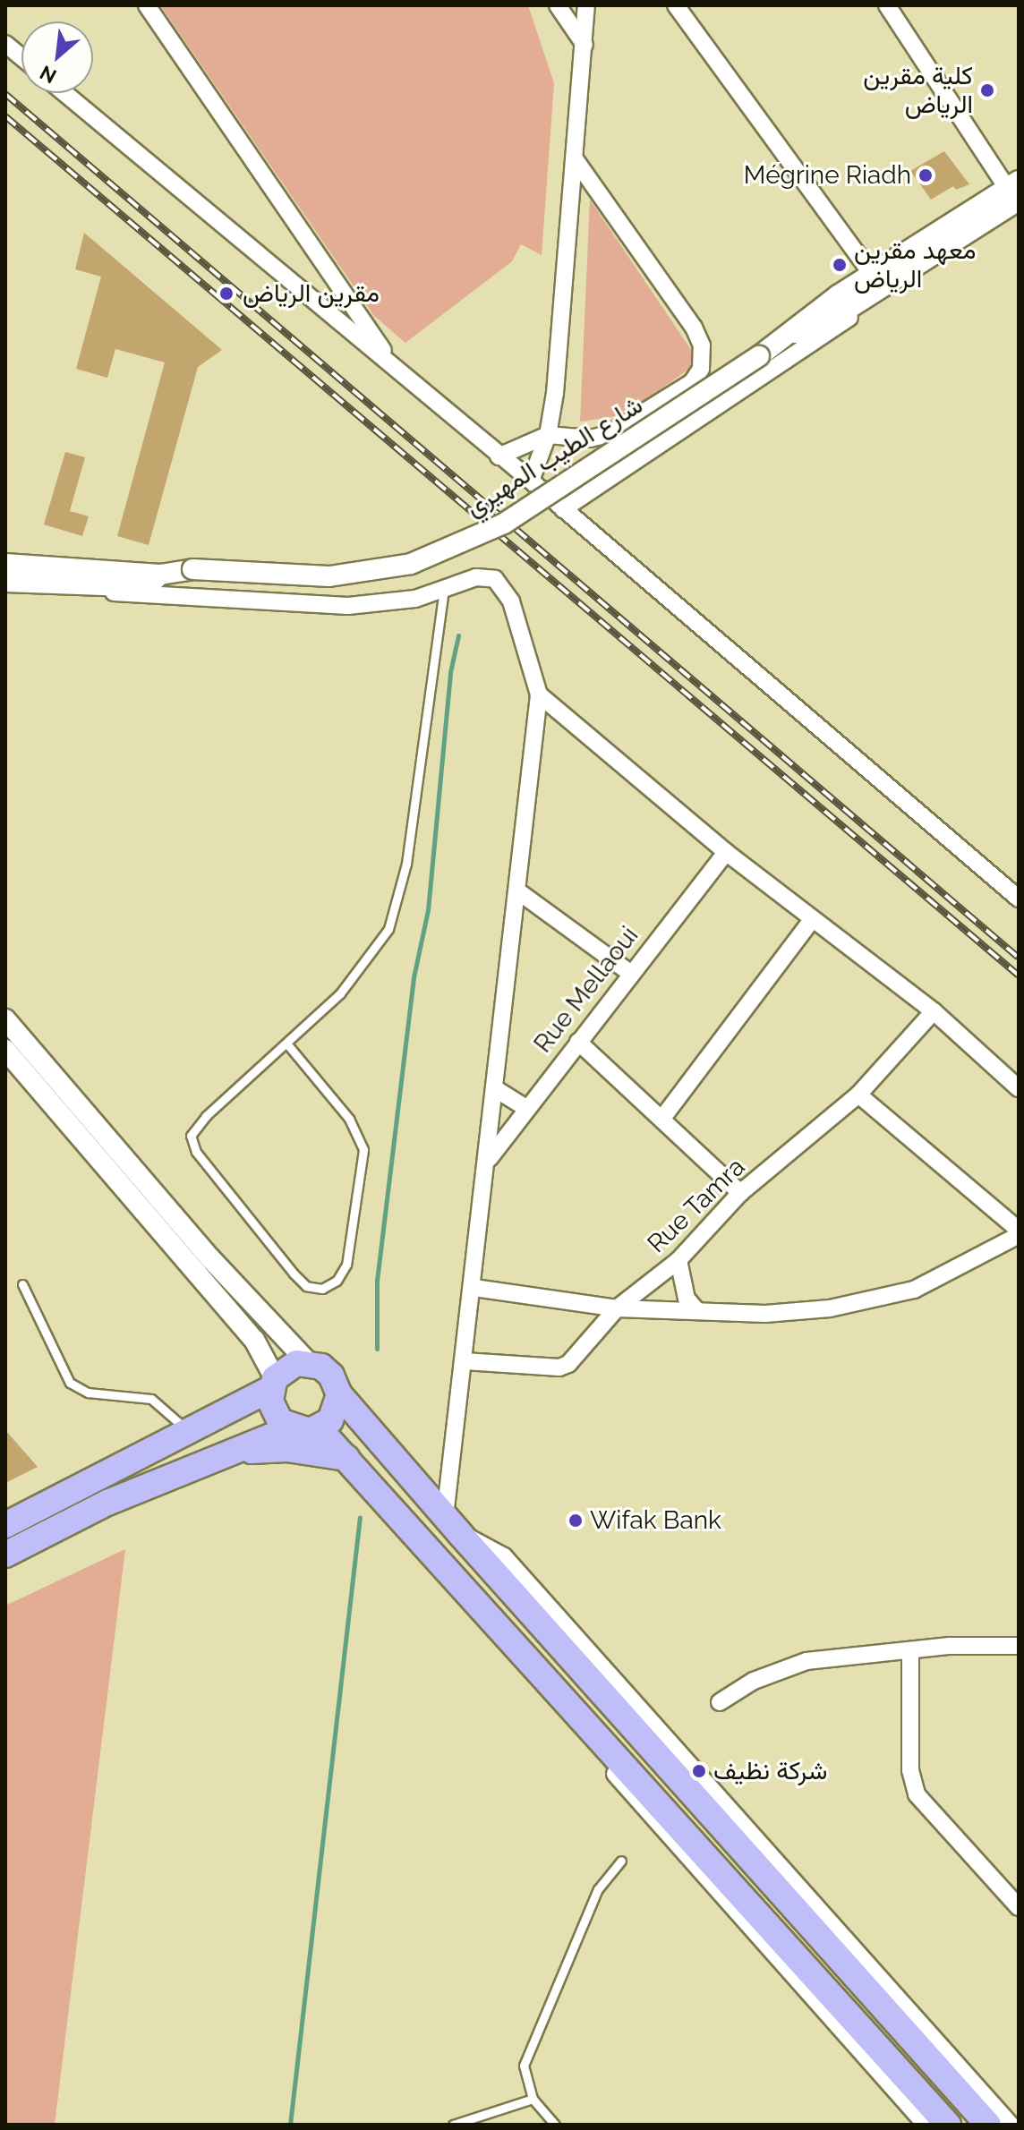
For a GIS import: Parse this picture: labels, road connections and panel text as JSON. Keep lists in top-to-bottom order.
{
  "streets": {
    "street": ["شارع الطيب المهيري", "Rue Mellaoui", "Rue Tamra"]
  },
  "places": [
    "كلية مقرين الرياض",
    "Mégrine Riadh",
    "معهد مقرين الرياض",
    "مقرين الرياض",
    "Wifak Bank",
    "شركة نظيف"
  ],
  "north": "bottom left"
}
